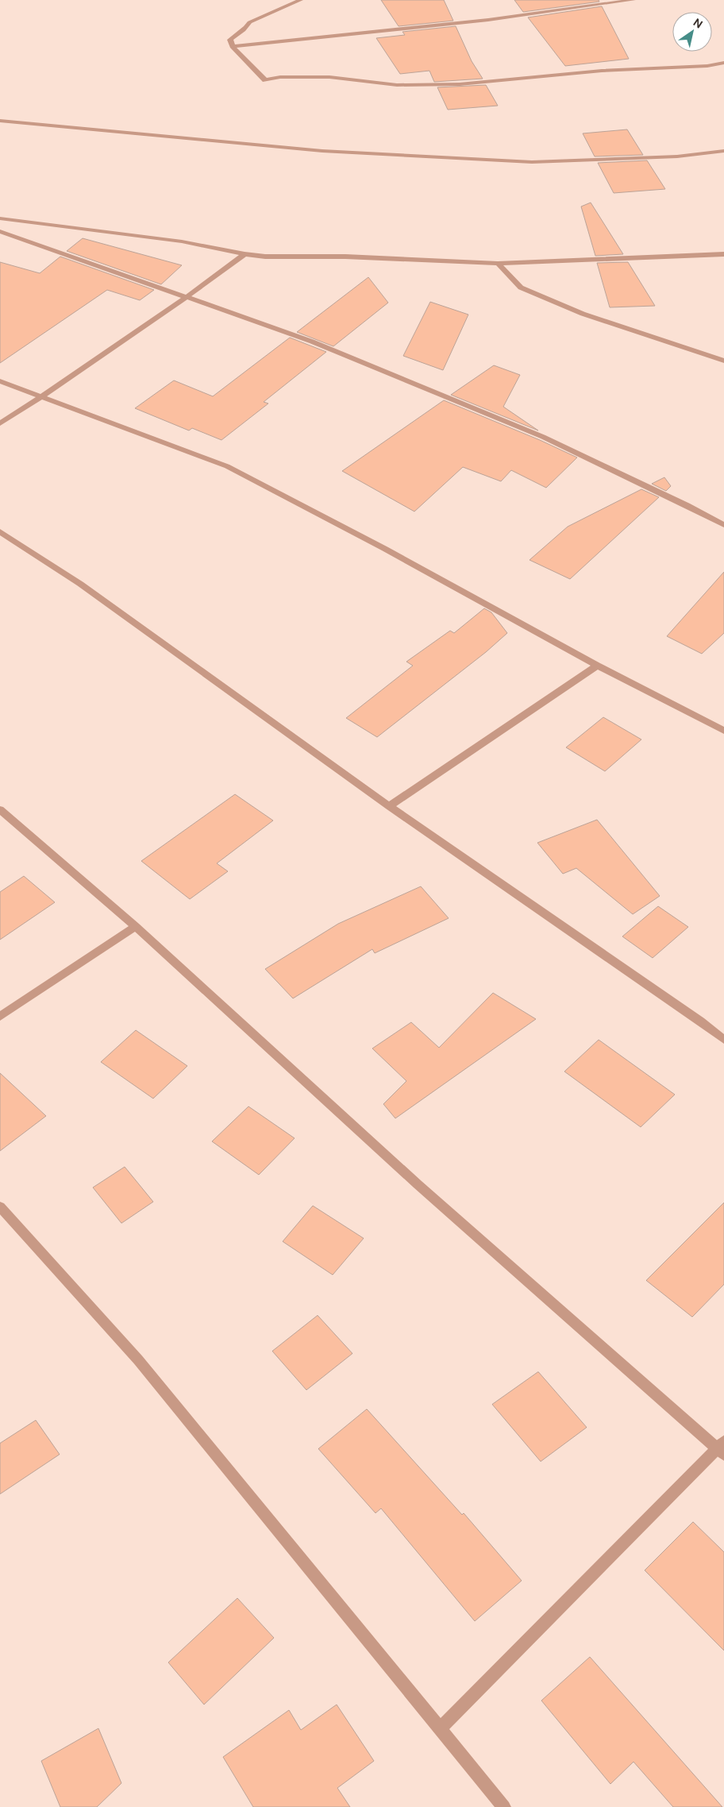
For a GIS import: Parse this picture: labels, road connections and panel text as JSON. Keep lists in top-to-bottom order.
{
  "north": "top right"
}
